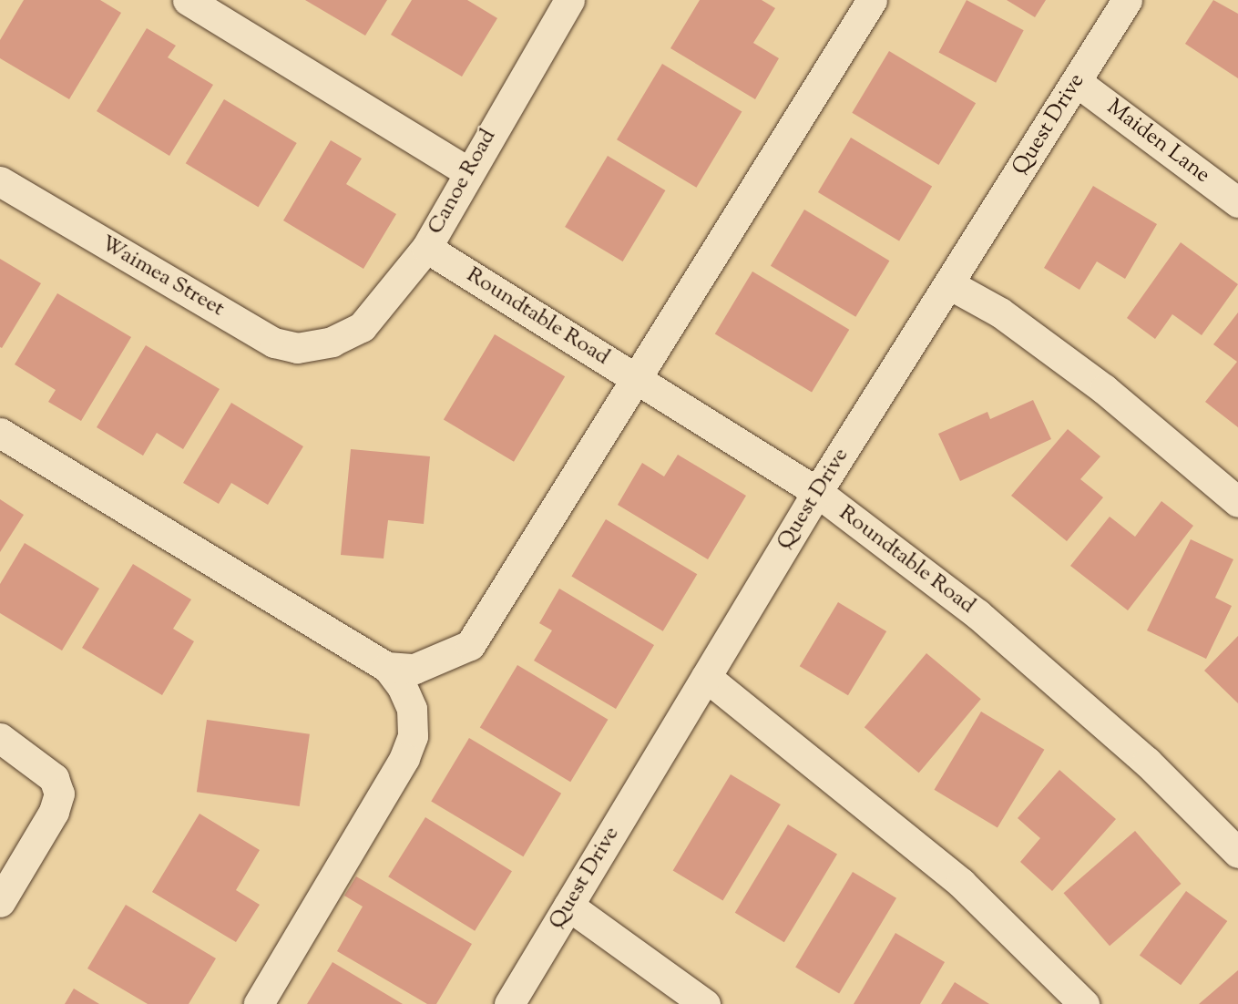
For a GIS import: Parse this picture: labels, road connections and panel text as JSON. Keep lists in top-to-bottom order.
{
  "streets": {
    "street": [
      "Quest Drive",
      "Maiden Lane",
      "Canoe Road",
      "Waimea Street",
      "Roundtable Road"
    ]
  },
  "crossings": [
    ["Quest Drive", "Maiden Lane"],
    ["Quest Drive", "Roundtable Road"],
    ["Canoe Road", "Waimea Street"],
    ["Canoe Road", "Roundtable Road"]
  ]
}
